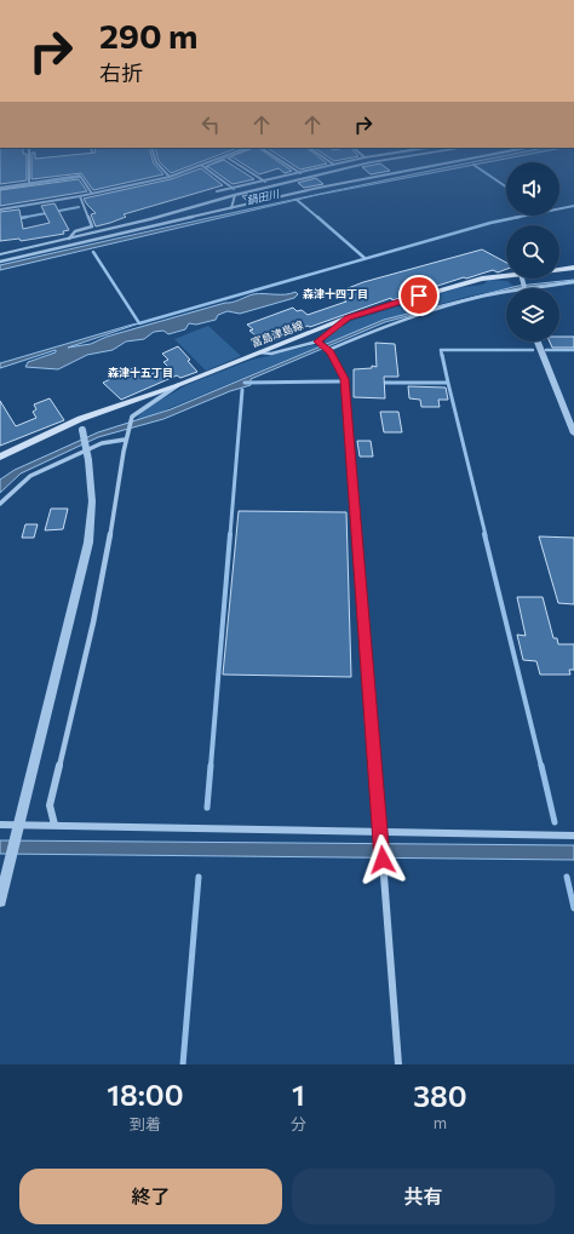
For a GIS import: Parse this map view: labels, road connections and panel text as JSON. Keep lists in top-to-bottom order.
{
  "streets": {
    "main road": ["富島津島線"]
  },
  "districts": ["森津十四丁目", "森津十五丁目"],
  "water": ["鍋田川"],
  "page": {
    "turn": ["290 m", "右折"],
    "eta": [
      "18:00",
      "到着",
      "1",
      "分",
      "380",
      "m"
    ],
    "buttons": ["終了", "共有"]
  }
}
